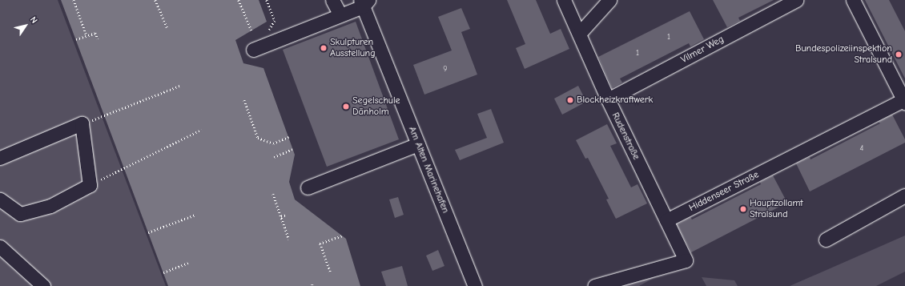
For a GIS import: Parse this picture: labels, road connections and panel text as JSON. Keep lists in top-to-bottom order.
{
  "streets": {
    "street": [
      "Vilmer Weg",
      "Rudenstraße",
      "Am Alten Marinehafen",
      "Hiddenseer Straße"
    ]
  },
  "crossings": [
    ["Vilmer Weg", "Rudenstraße"],
    ["Rudenstraße", "Hiddenseer Straße"]
  ],
  "places": [
    "Skulpturen Ausstellung",
    "Bundespolizeiinspektion Stralsund",
    "Blockheizkraftwerk",
    "Segelschule Dänholm",
    "Hauptzollamt Stralsund"
  ],
  "house_numbers": [
    "1",
    "1",
    "9",
    "4"
  ],
  "north": "top right"
}
